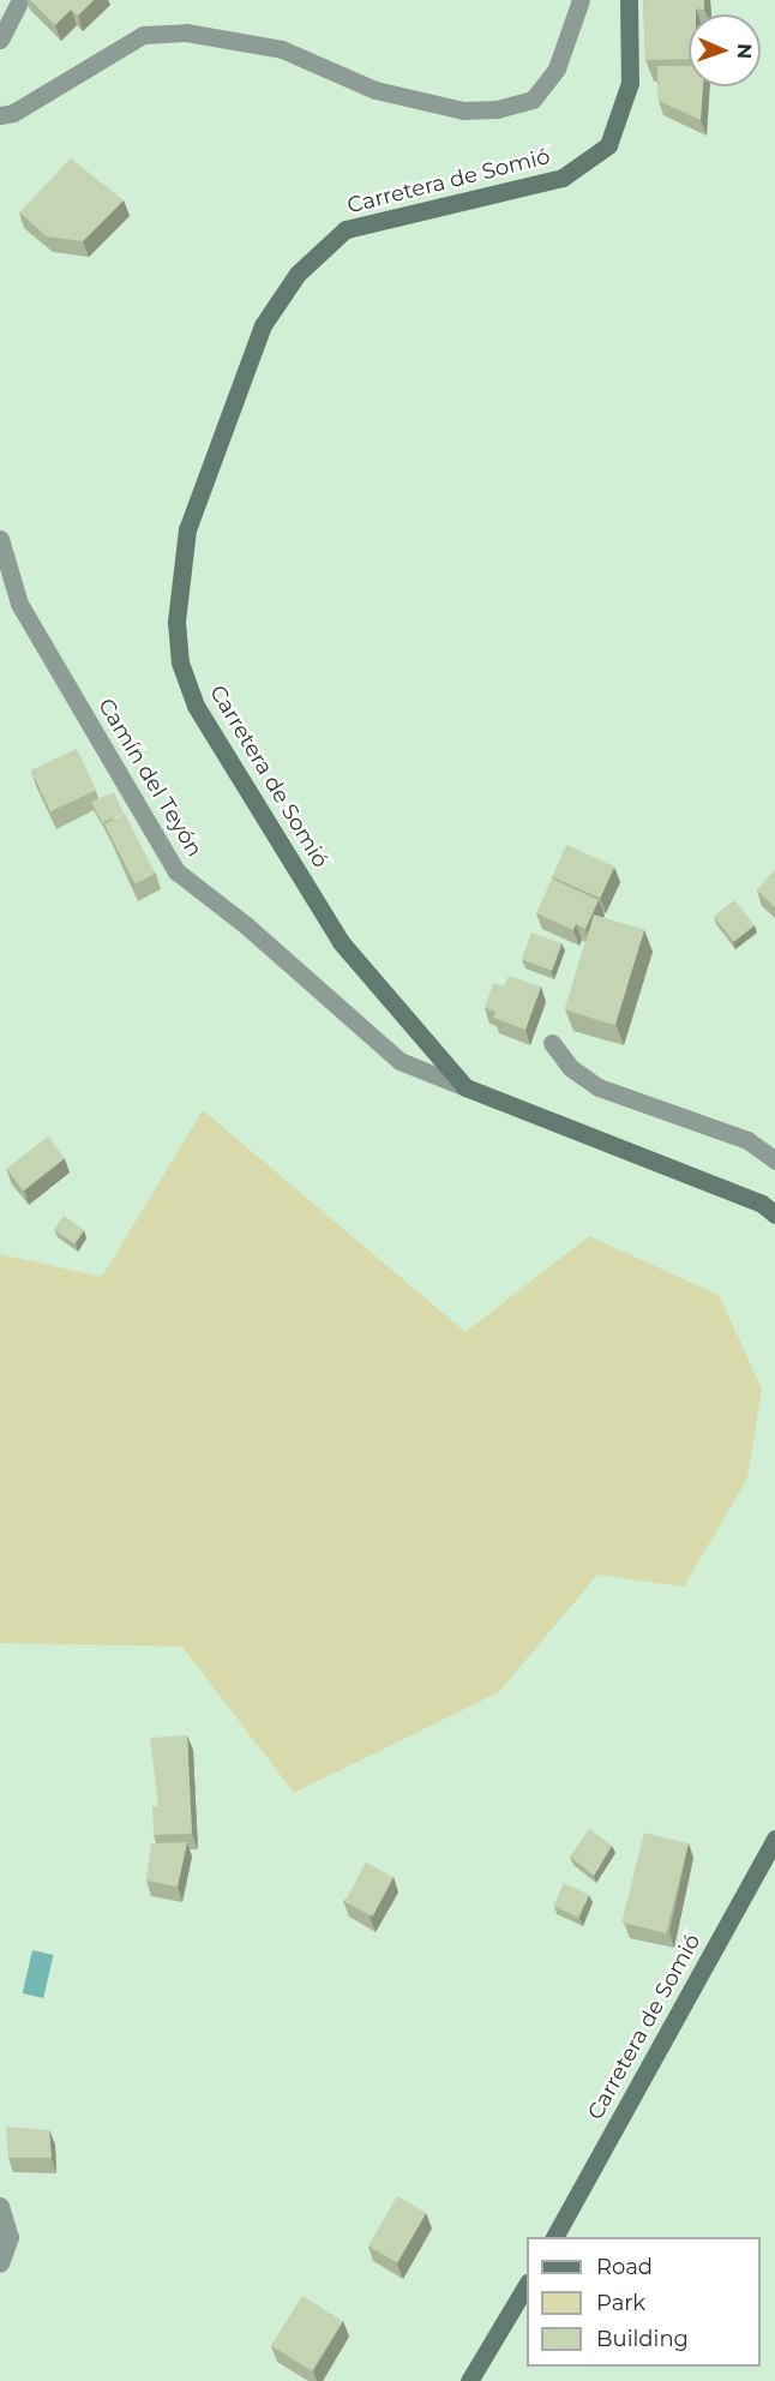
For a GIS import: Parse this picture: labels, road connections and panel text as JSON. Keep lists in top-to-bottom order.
{
  "streets": {
    "street": ["Carretera de Somió", "Camín del Teyón"]
  },
  "crossings": [
    ["Carretera de Somió", "Camín del Teyón"]
  ],
  "legend": ["Road", "Park", "Building"],
  "north": "right"
}
